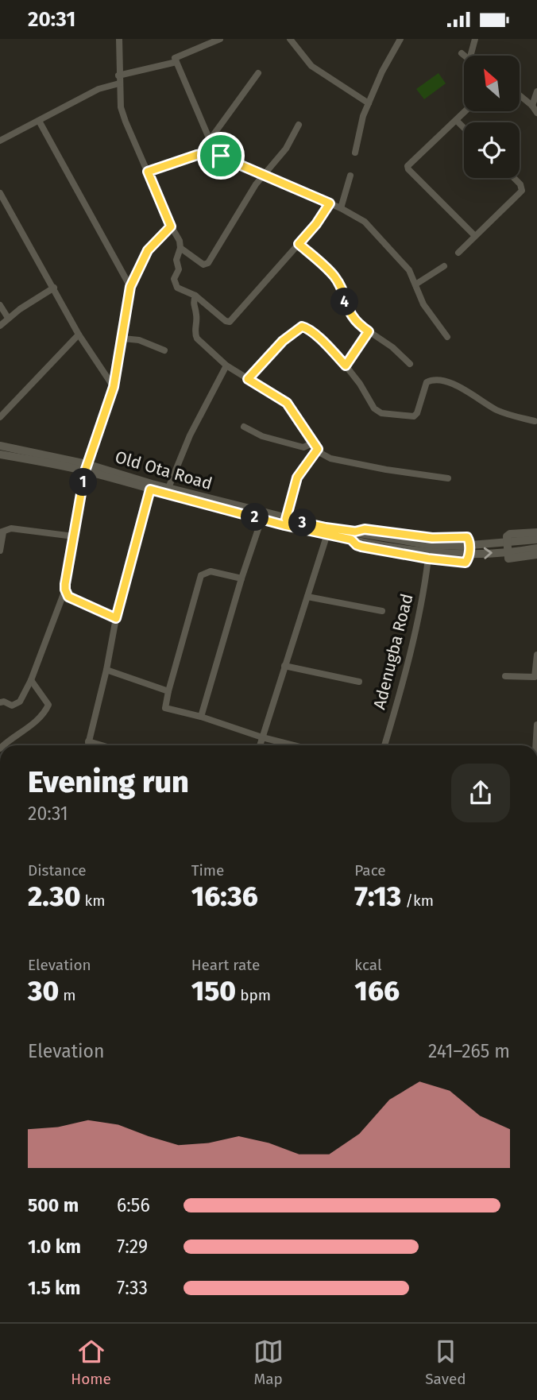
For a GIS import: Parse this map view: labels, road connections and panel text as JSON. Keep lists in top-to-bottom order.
{
  "streets": {
    "street": ["Old Ota Road", "Adenugba Road"]
  },
  "north": "top left",
  "page": {
    "status": "20:31",
    "pins": [
      "4",
      "1",
      "2",
      "3"
    ],
    "heading": ["Evening run", "20:31"],
    "stats": [
      ["Distance", "2.30 km"],
      ["Time", "16:36"],
      ["Pace", "7:13 /km"],
      ["Elevation", "30 m"],
      ["Heart rate", "150 bpm"],
      ["kcal", "166"]
    ],
    "chart": ["Elevation", "241–265 m"],
    "list": [
      {
        "name": "500 m",
        "note": "6:56"
      },
      {
        "name": "1.0 km",
        "note": "7:29"
      },
      {
        "name": "1.5 km",
        "note": "7:33"
      }
    ],
    "tabs": ["Home", "Map", "Saved"]
  }
}
